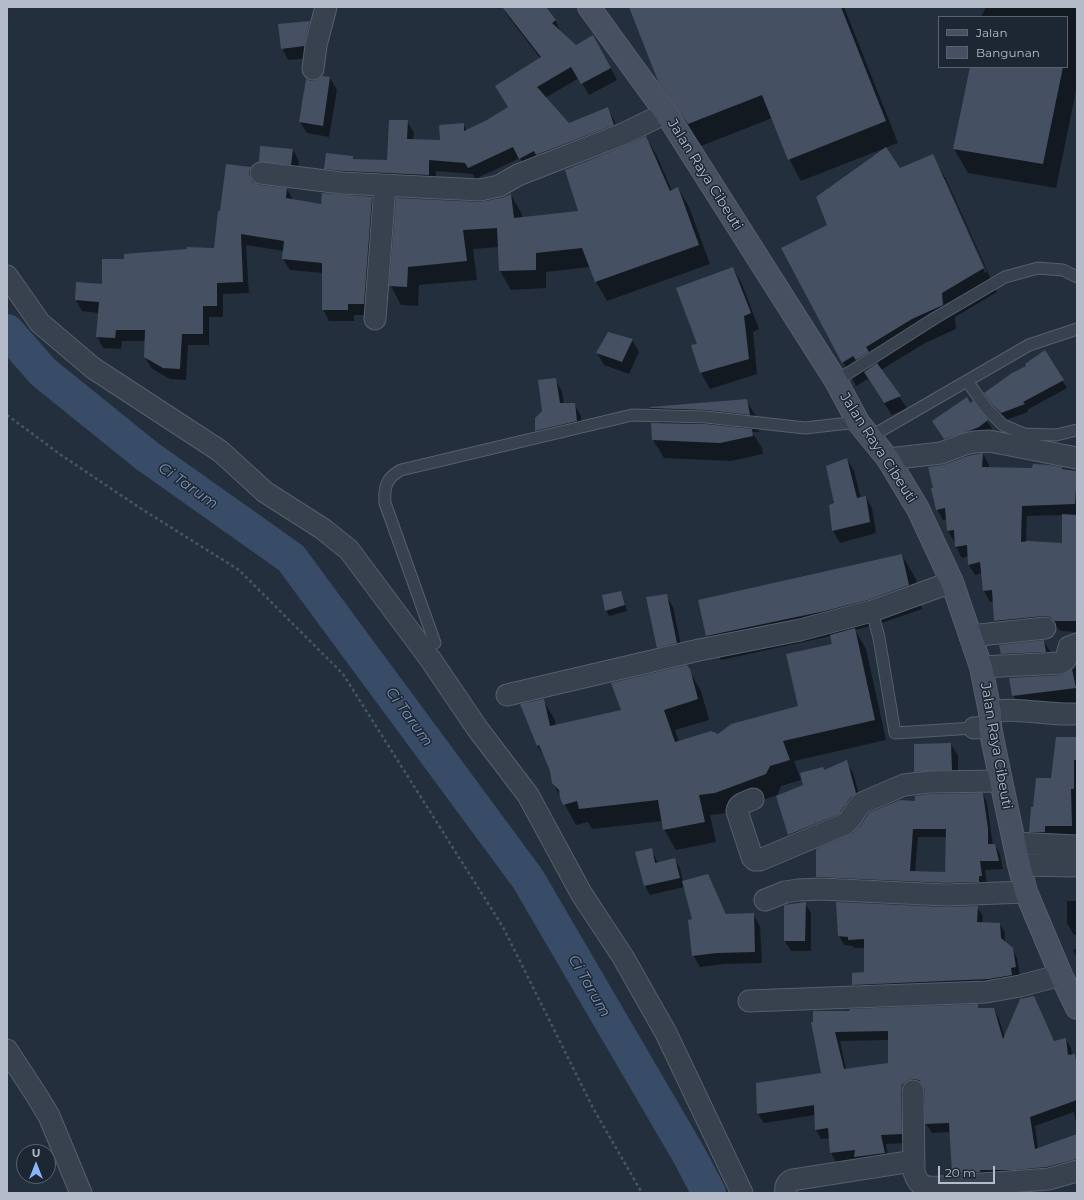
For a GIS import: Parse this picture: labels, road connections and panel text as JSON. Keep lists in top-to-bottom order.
{
  "streets": {
    "main road": ["Jalan Raya Cibeuti"]
  },
  "water": ["Ci Tarum"],
  "legend": ["Jalan", "Bangunan"],
  "scale_bar": "20 m",
  "north": "top"
}
